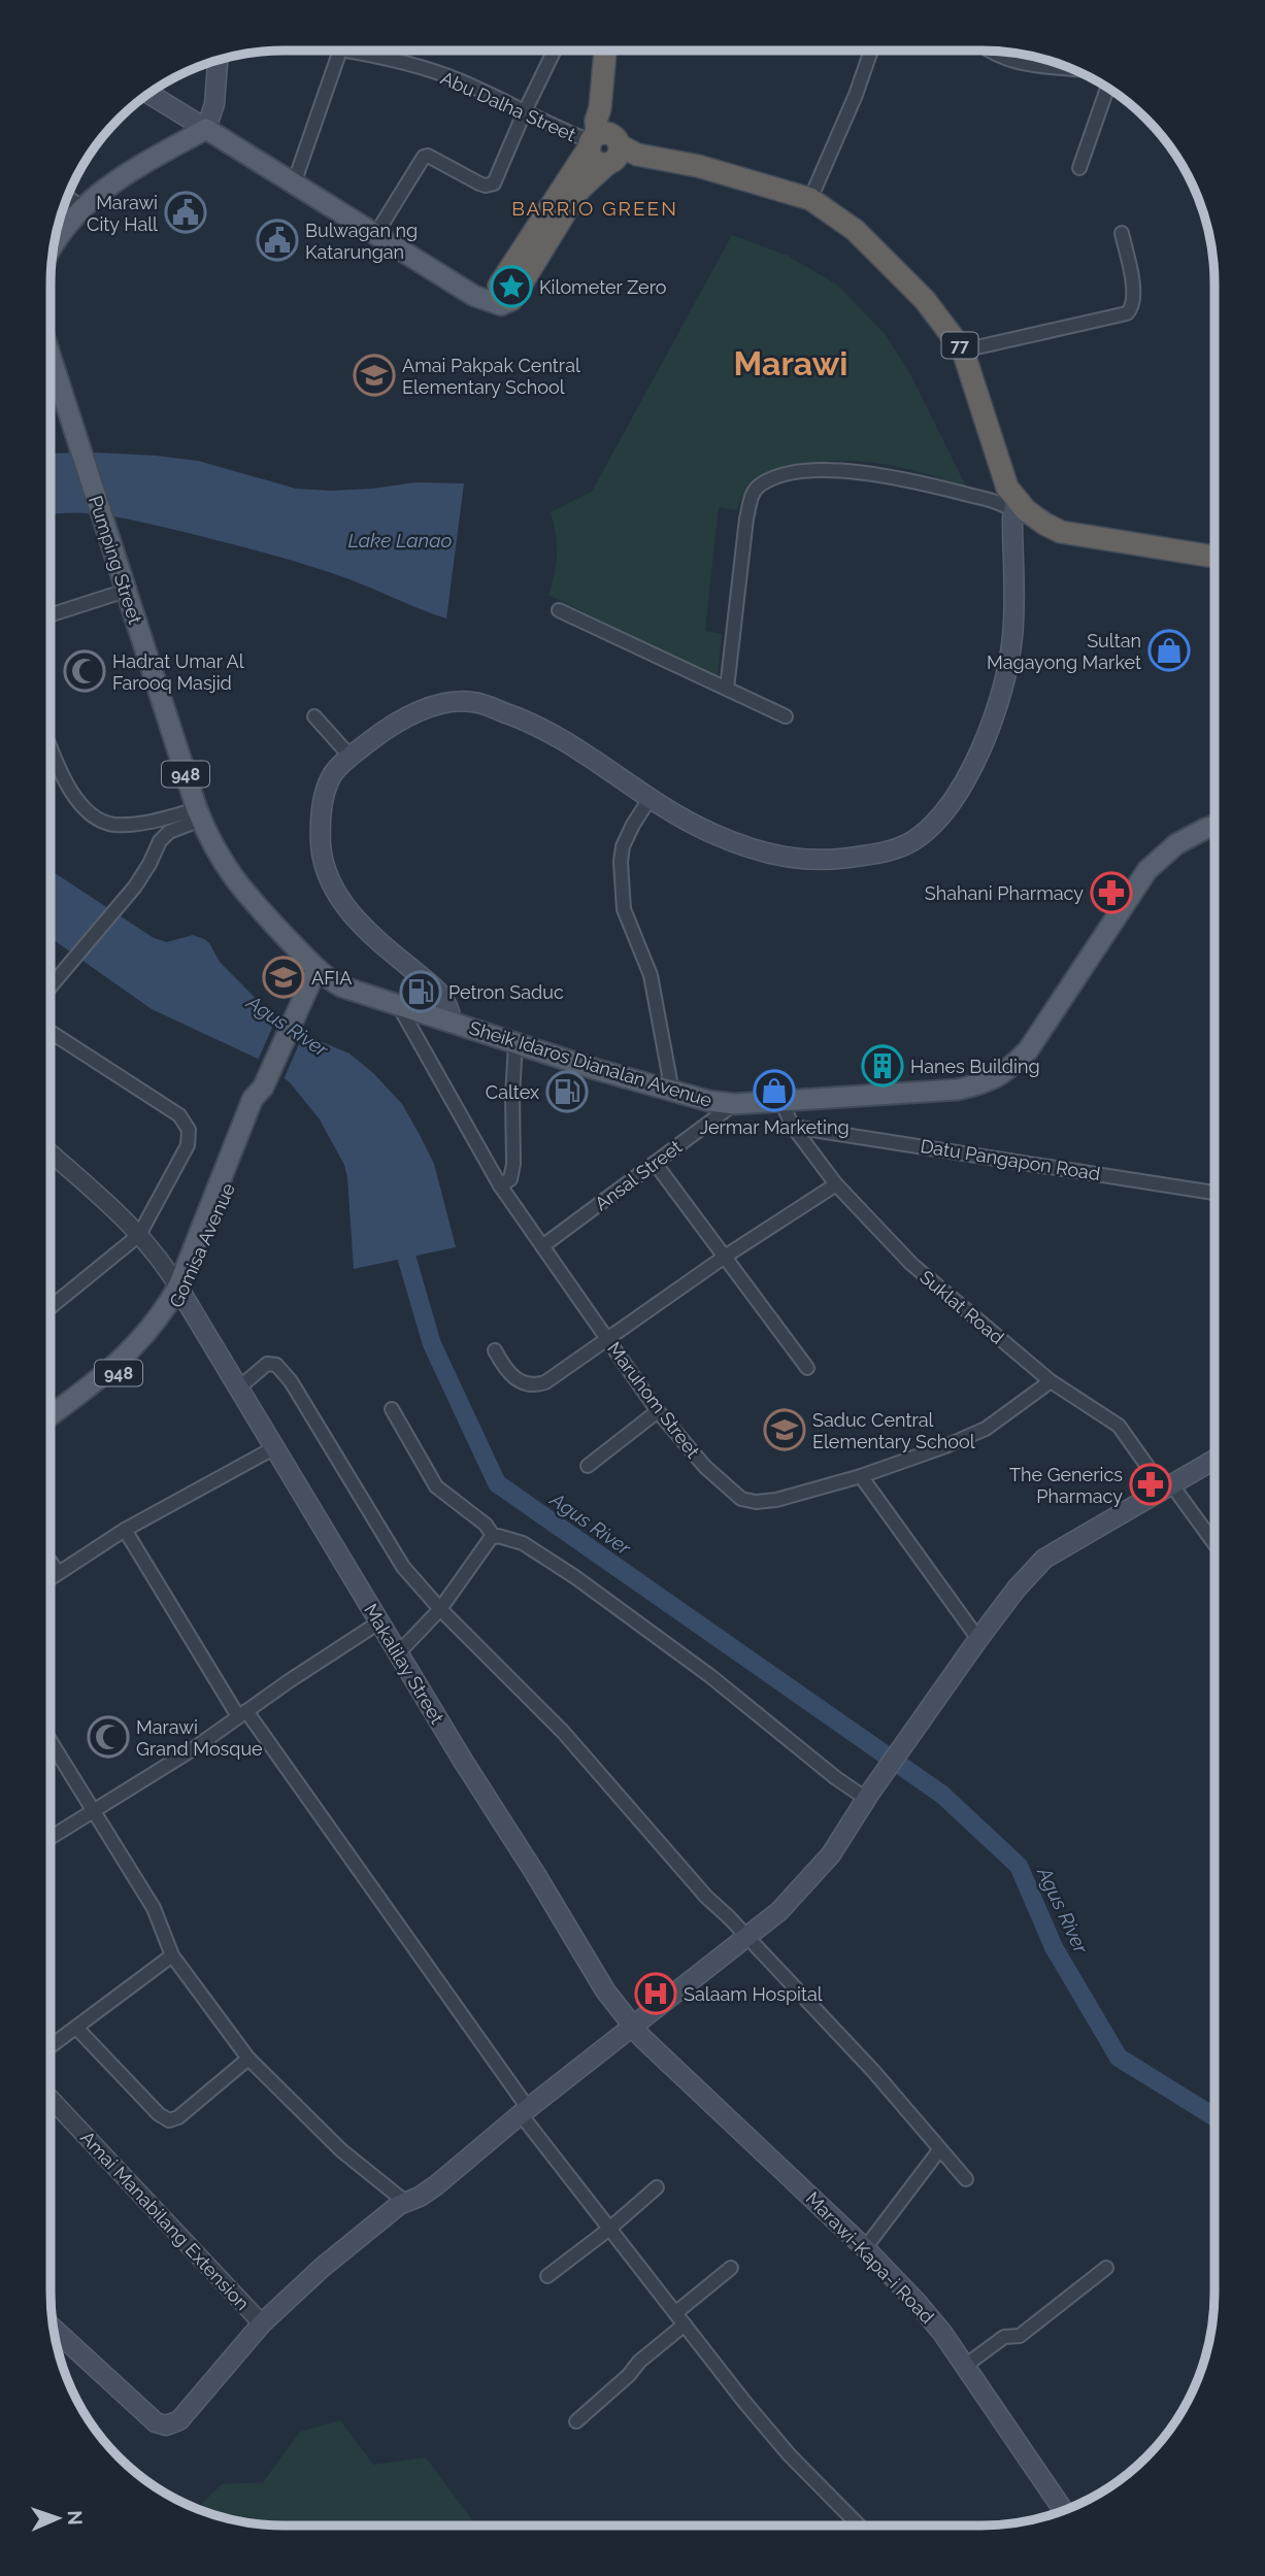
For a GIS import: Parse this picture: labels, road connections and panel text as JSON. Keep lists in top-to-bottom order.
{
  "streets": {
    "highway": ["77"],
    "main road": [
      "Pumping Street",
      "948",
      "Sheik Idaros Dianalan Avenue",
      "Gomisa Avenue",
      "Makalilay Street",
      "Marawi-Kapa-i Road"
    ],
    "street": [
      "Abu Dalha Street",
      "Datu Pangapon Road",
      "Ansal Street",
      "Suklat Road",
      "Maruhom Street",
      "Amai Manabilang Extension"
    ]
  },
  "crossings": [
    ["Abu Dalha Street", "77"],
    ["Pumping Street", "Sheik Idaros Dianalan Avenue"],
    ["Pumping Street", "Gomisa Avenue"],
    ["Sheik Idaros Dianalan Avenue", "Ansal Street"],
    ["Sheik Idaros Dianalan Avenue", "Gomisa Avenue"],
    ["Sheik Idaros Dianalan Avenue", "Suklat Road"],
    ["Sheik Idaros Dianalan Avenue", "Maruhom Street"],
    ["Datu Pangapon Road", "Suklat Road"],
    ["Ansal Street", "Maruhom Street"],
    ["Gomisa Avenue", "Makalilay Street"],
    ["Suklat Road", "Maruhom Street"],
    ["Makalilay Street", "Marawi-Kapa-i Road"]
  ],
  "districts": ["BARRIO GREEN", "Marawi"],
  "water": ["Lake Lanao", "Agus River"],
  "places": {
    "public building": ["Marawi City Hall", "Bulwagan ng Katarungan"],
    "place": ["Kilometer Zero"],
    "school or university": ["Amai Pakpak Central Elementary School", "AFIA", "Saduc Central Elementary School"],
    "shop": ["Sultan Magayong Market", "Jermar Marketing"],
    "mosque": ["Hadrat Umar Al Farooq Masjid", "Marawi Grand Mosque"],
    "pharmacy": ["Shahani Pharmacy", "The Generics Pharmacy"],
    "fuel station": ["Petron Saduc", "Caltex"],
    "building": ["Hanes Building"],
    "hospital": ["Salaam Hospital"]
  },
  "north": "right"
}
